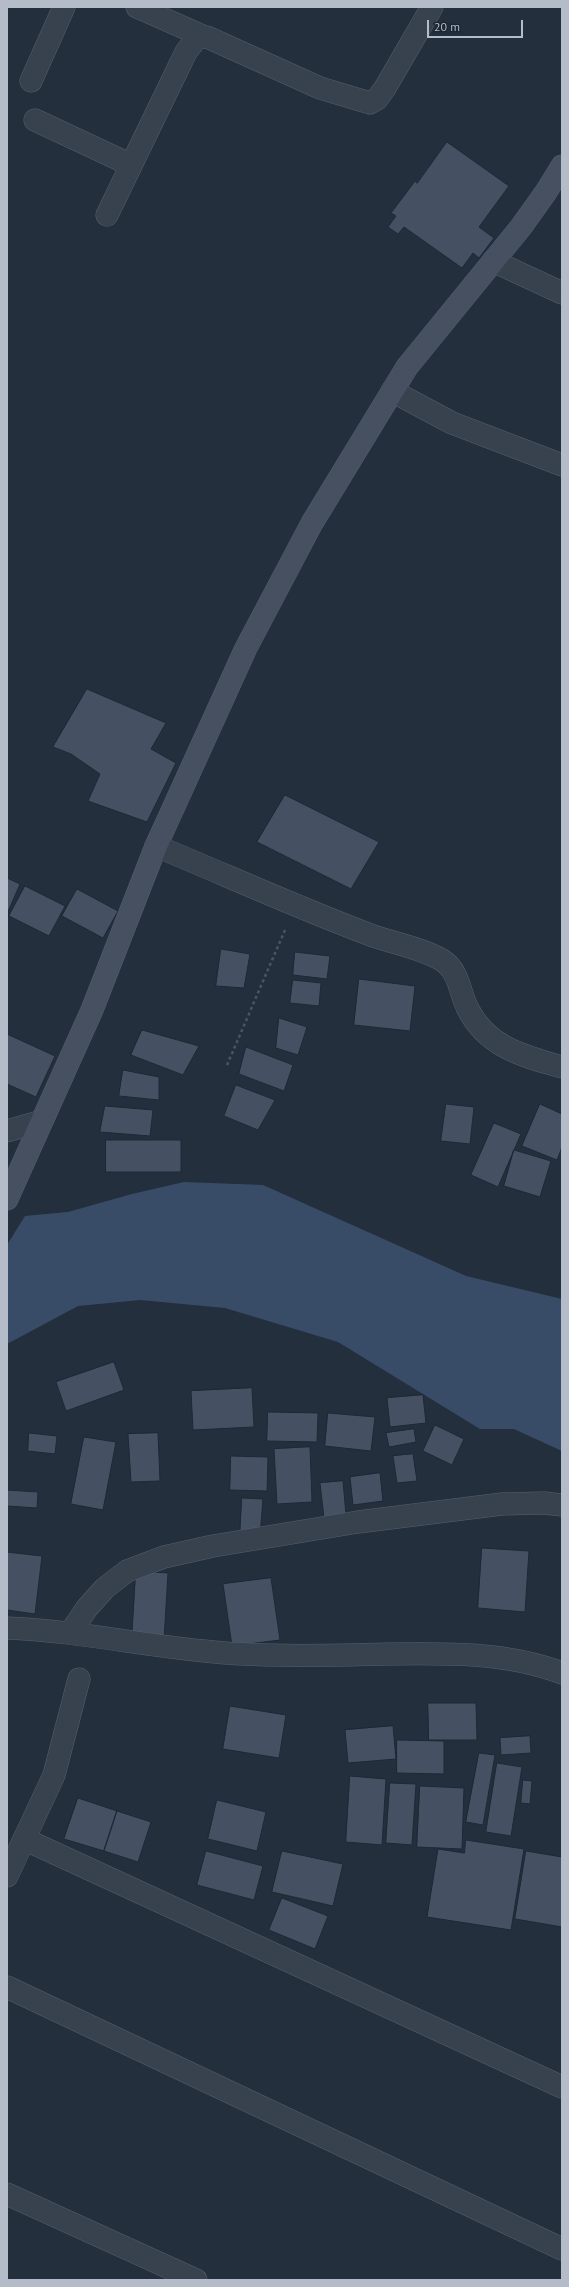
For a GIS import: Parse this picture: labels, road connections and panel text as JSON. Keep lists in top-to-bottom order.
{
  "scale_bar": "20 m"
}
